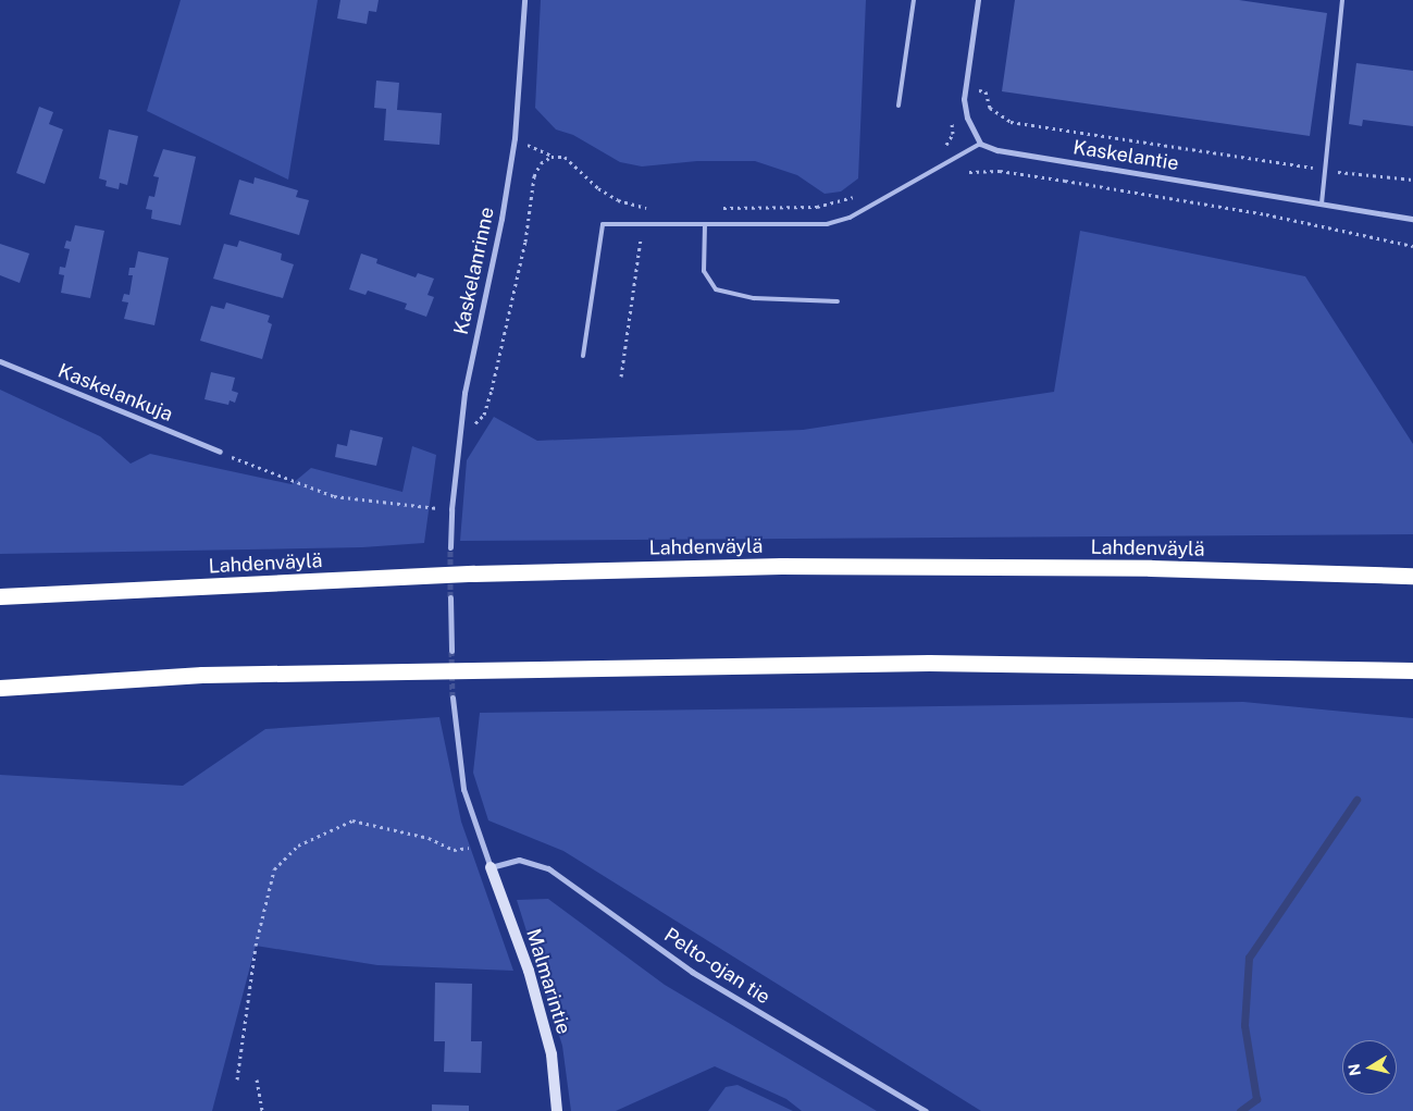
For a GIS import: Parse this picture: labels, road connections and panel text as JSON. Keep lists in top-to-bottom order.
{
  "streets": {
    "highway": ["Lahdenväylä"],
    "street": [
      "Kaskelantie",
      "Kaskelanrinne",
      "Kaskelankuja",
      "Pelto-ojan tie",
      "Malmarintie"
    ]
  },
  "crossings": [
    ["Pelto-ojan tie", "Malmarintie"]
  ],
  "north": "left"
}
